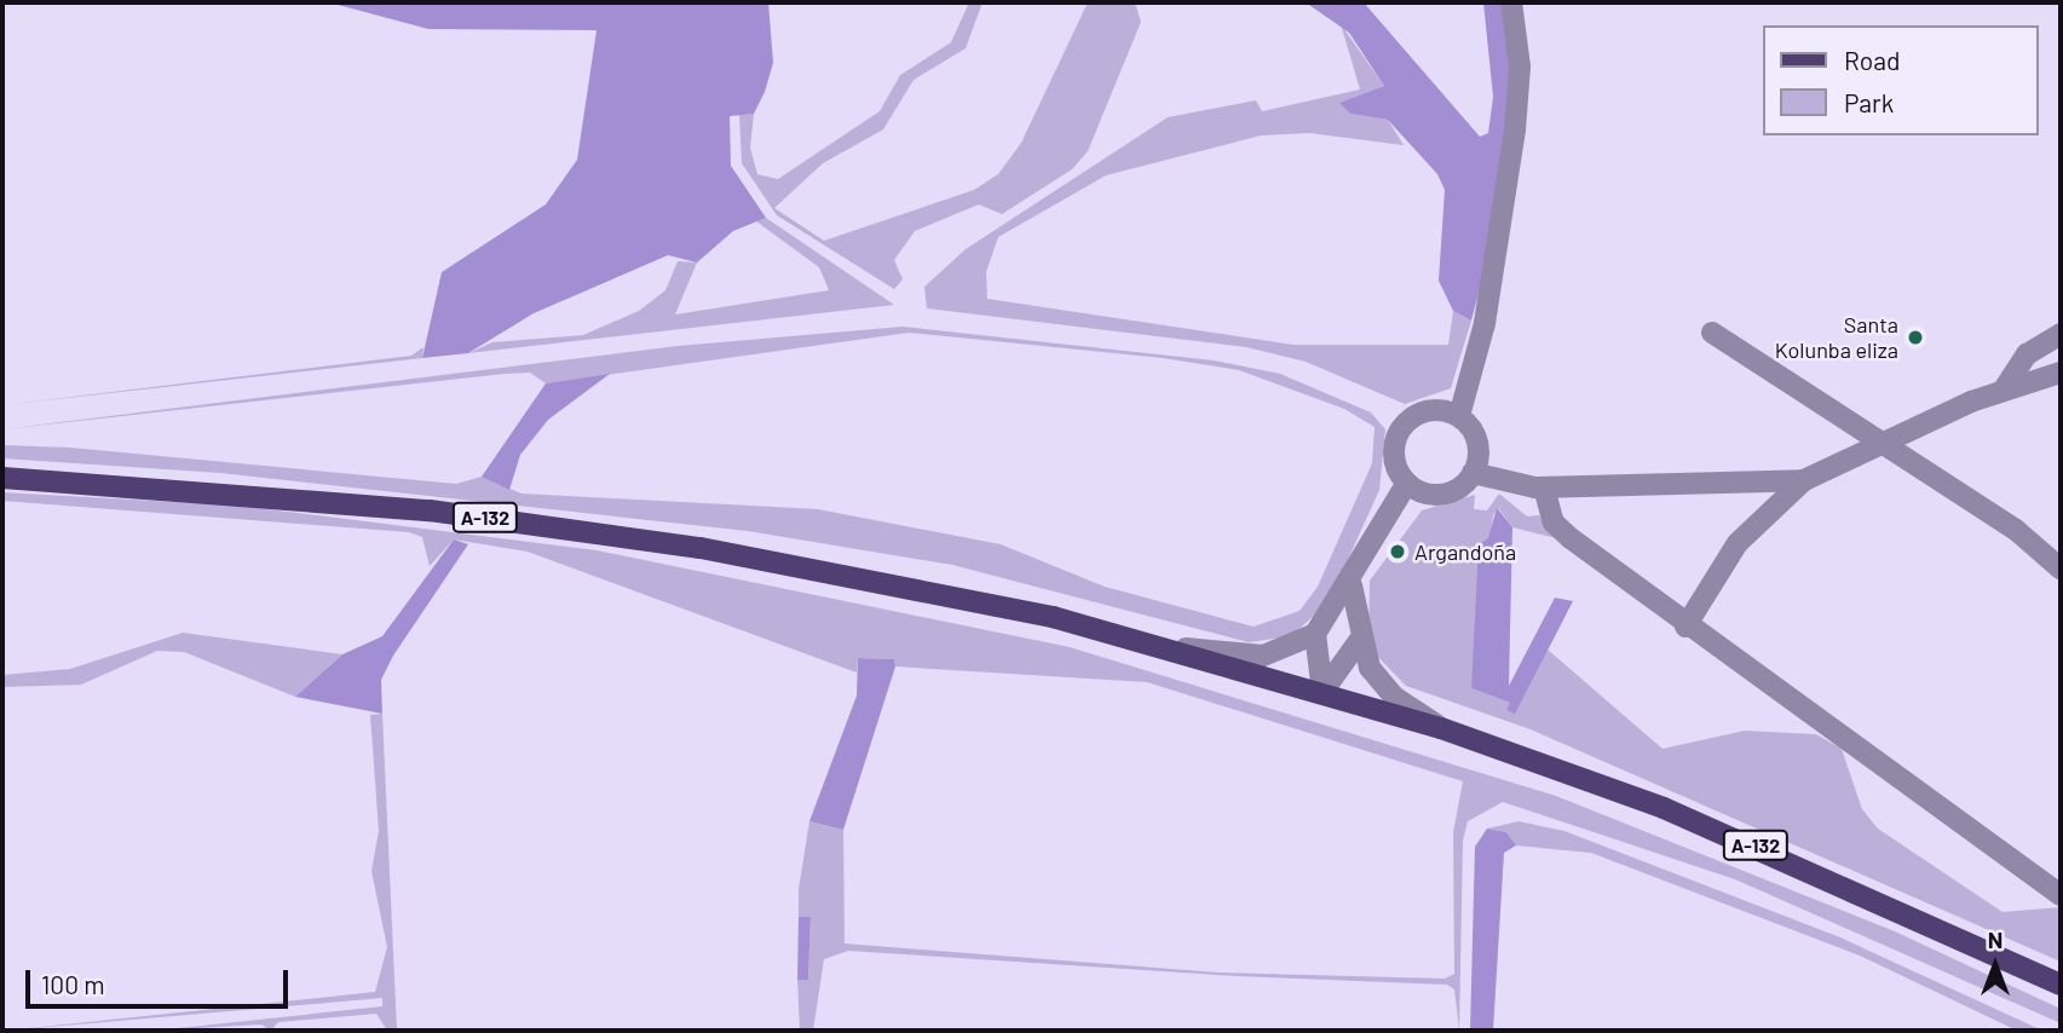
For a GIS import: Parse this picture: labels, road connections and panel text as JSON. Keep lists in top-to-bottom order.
{
  "streets": {
    "main road": ["A-132"]
  },
  "places": ["Santa Kolunba eliza", "Argandoña"],
  "legend": ["Road", "Park"],
  "scale_bar": "100 m",
  "north": "top"
}
